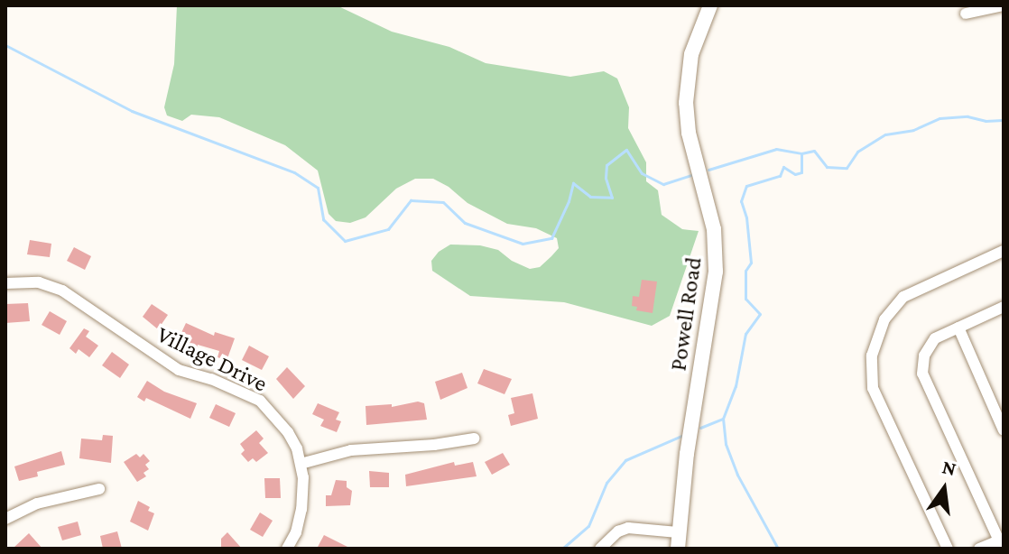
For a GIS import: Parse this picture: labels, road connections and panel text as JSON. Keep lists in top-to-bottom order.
{
  "streets": {
    "street": ["Powell Road", "Village Drive"]
  },
  "north": "top"
}
